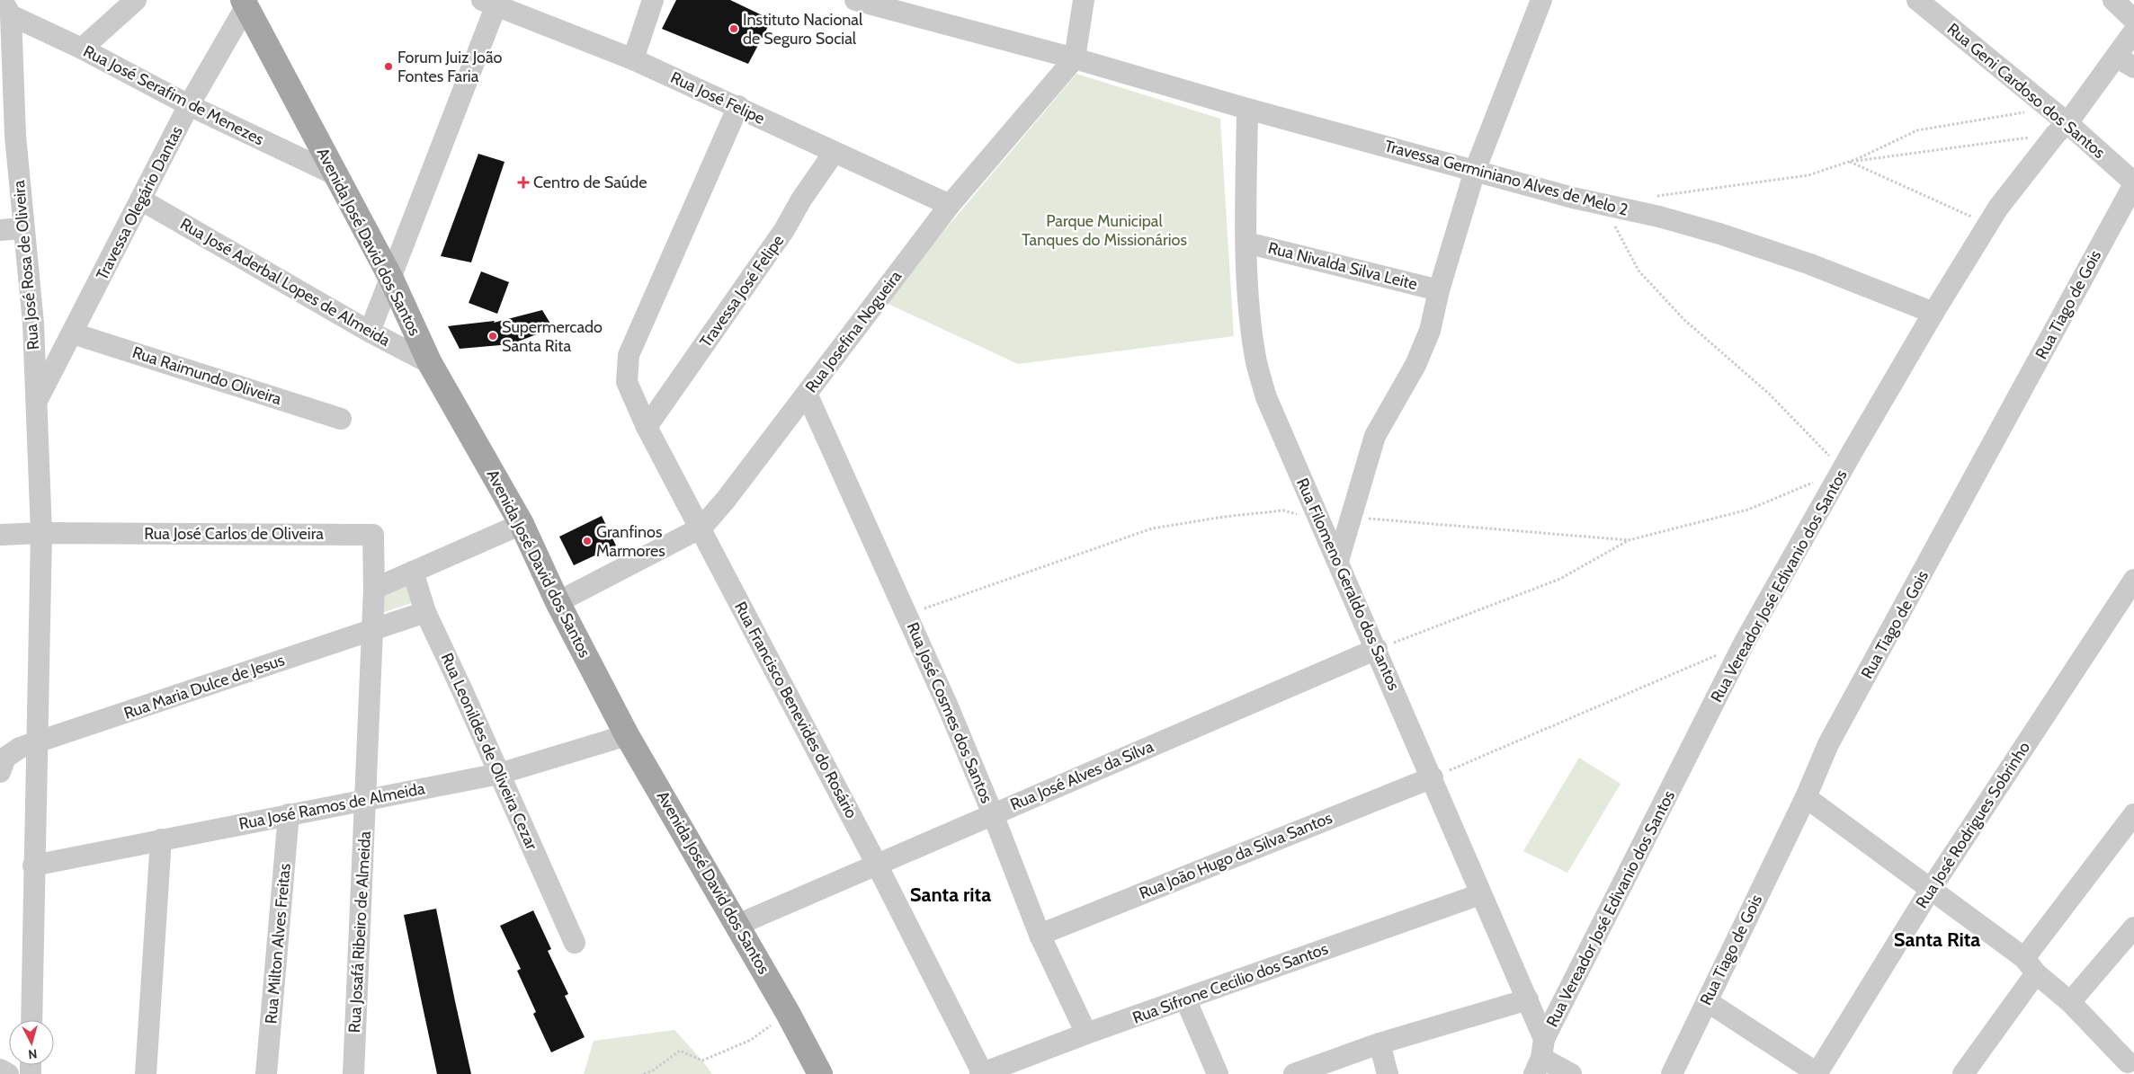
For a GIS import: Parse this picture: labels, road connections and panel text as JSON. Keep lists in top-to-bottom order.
{
  "streets": {
    "main road": ["Avenida José David dos Santos"],
    "street": [
      "Rua Geni Cardoso dos Santos",
      "Rua José Serafim de Menezes",
      "Rua José Felipe",
      "Travessa Germiniano Alves de Melo 2",
      "Travessa Olegário Dantas",
      "Rua José Rosa de Oliveira",
      "Rua Nivalda Silva Leite",
      "Rua José Aderbal Lopes de Almeida",
      "Travessa José Felipe",
      "Rua Tiago de Gois",
      "Rua Josefina Nogueira",
      "Rua Raimundo Oliveira",
      "Rua José Carlos de Oliveira",
      "Rua Filomeno Geraldo dos Santos",
      "Rua Vereador José Edivanio dos Santos",
      "Rua Maria Dulce de Jesus",
      "Rua Francisco Benevides do Rosário",
      "Rua José Cosmes dos Santos",
      "Rua Leonildes de Oliveira Cezar",
      "Rua José Alves da Silva",
      "Rua José Ramos de Almeida",
      "Rua José Rodrigues Sobrinho",
      "Rua João Hugo da Silva Santos",
      "Rua Josafá Ribeiro de Almeida",
      "Rua Milton Alves Freitas",
      "Rua Sifrone Cecilio dos Santos"
    ]
  },
  "crossings": [
    ["Rua Geni Cardoso dos Santos", "Rua Tiago de Gois"],
    ["Rua Geni Cardoso dos Santos", "Rua Vereador José Edivanio dos Santos"],
    ["Rua José Serafim de Menezes", "Travessa Olegário Dantas"],
    ["Rua José Serafim de Menezes", "Avenida José David dos Santos"],
    ["Rua José Serafim de Menezes", "Rua José Rosa de Oliveira"],
    ["Rua José Felipe", "Travessa José Felipe"],
    ["Rua José Felipe", "Rua Josefina Nogueira"],
    ["Rua José Felipe", "Rua Francisco Benevides do Rosário"],
    ["Travessa Germiniano Alves de Melo 2", "Rua Josefina Nogueira"],
    ["Travessa Germiniano Alves de Melo 2", "Rua Filomeno Geraldo dos Santos"],
    ["Travessa Germiniano Alves de Melo 2", "Rua Vereador José Edivanio dos Santos"],
    ["Travessa Olegário Dantas", "Avenida José David dos Santos"],
    ["Travessa Olegário Dantas", "Rua José Rosa de Oliveira"],
    ["Travessa Olegário Dantas", "Rua José Aderbal Lopes de Almeida"],
    ["Travessa Olegário Dantas", "Rua Raimundo Oliveira"],
    ["Avenida José David dos Santos", "Rua José Aderbal Lopes de Almeida"],
    ["Avenida José David dos Santos", "Rua Josefina Nogueira"],
    ["Avenida José David dos Santos", "Rua José Alves da Silva"],
    ["Avenida José David dos Santos", "Rua José Ramos de Almeida"],
    ["Rua José Rosa de Oliveira", "Rua José Carlos de Oliveira"],
    ["Rua José Rosa de Oliveira", "Rua Maria Dulce de Jesus"],
    ["Rua José Rosa de Oliveira", "Rua José Ramos de Almeida"],
    ["Rua Nivalda Silva Leite", "Rua Filomeno Geraldo dos Santos"],
    ["Travessa José Felipe", "Rua Francisco Benevides do Rosário"],
    ["Rua Josefina Nogueira", "Rua Francisco Benevides do Rosário"],
    ["Rua Josefina Nogueira", "Rua José Cosmes dos Santos"],
    ["Rua José Carlos de Oliveira", "Rua Maria Dulce de Jesus"],
    ["Rua José Carlos de Oliveira", "Rua Josafá Ribeiro de Almeida"],
    ["Rua Filomeno Geraldo dos Santos", "Rua Vereador José Edivanio dos Santos"],
    ["Rua Filomeno Geraldo dos Santos", "Rua José Alves da Silva"],
    ["Rua Filomeno Geraldo dos Santos", "Rua João Hugo da Silva Santos"],
    ["Rua Filomeno Geraldo dos Santos", "Rua Sifrone Cecilio dos Santos"],
    ["Rua Maria Dulce de Jesus", "Rua Josafá Ribeiro de Almeida"],
    ["Rua Francisco Benevides do Rosário", "Rua José Alves da Silva"],
    ["Rua Francisco Benevides do Rosário", "Rua Sifrone Cecilio dos Santos"],
    ["Rua José Cosmes dos Santos", "Rua José Alves da Silva"],
    ["Rua José Cosmes dos Santos", "Rua João Hugo da Silva Santos"],
    ["Rua José Cosmes dos Santos", "Rua Sifrone Cecilio dos Santos"],
    ["Rua Leonildes de Oliveira Cezar", "Rua José Ramos de Almeida"],
    ["Rua José Ramos de Almeida", "Rua Josafá Ribeiro de Almeida"],
    ["Rua José Ramos de Almeida", "Rua Milton Alves Freitas"]
  ],
  "districts": ["Santa rita", "Santa Rita"],
  "parks": ["Parque Municipal Tanques do Missionários"],
  "places": {
    "other": [
      "Instituto Nacional de Seguro Social",
      "Forum Juiz João Fontes Faria",
      "Supermercado Santa Rita",
      "Granfinos Marmores"
    ],
    "health": ["Centro de Saúde"]
  },
  "north": "bottom"
}
